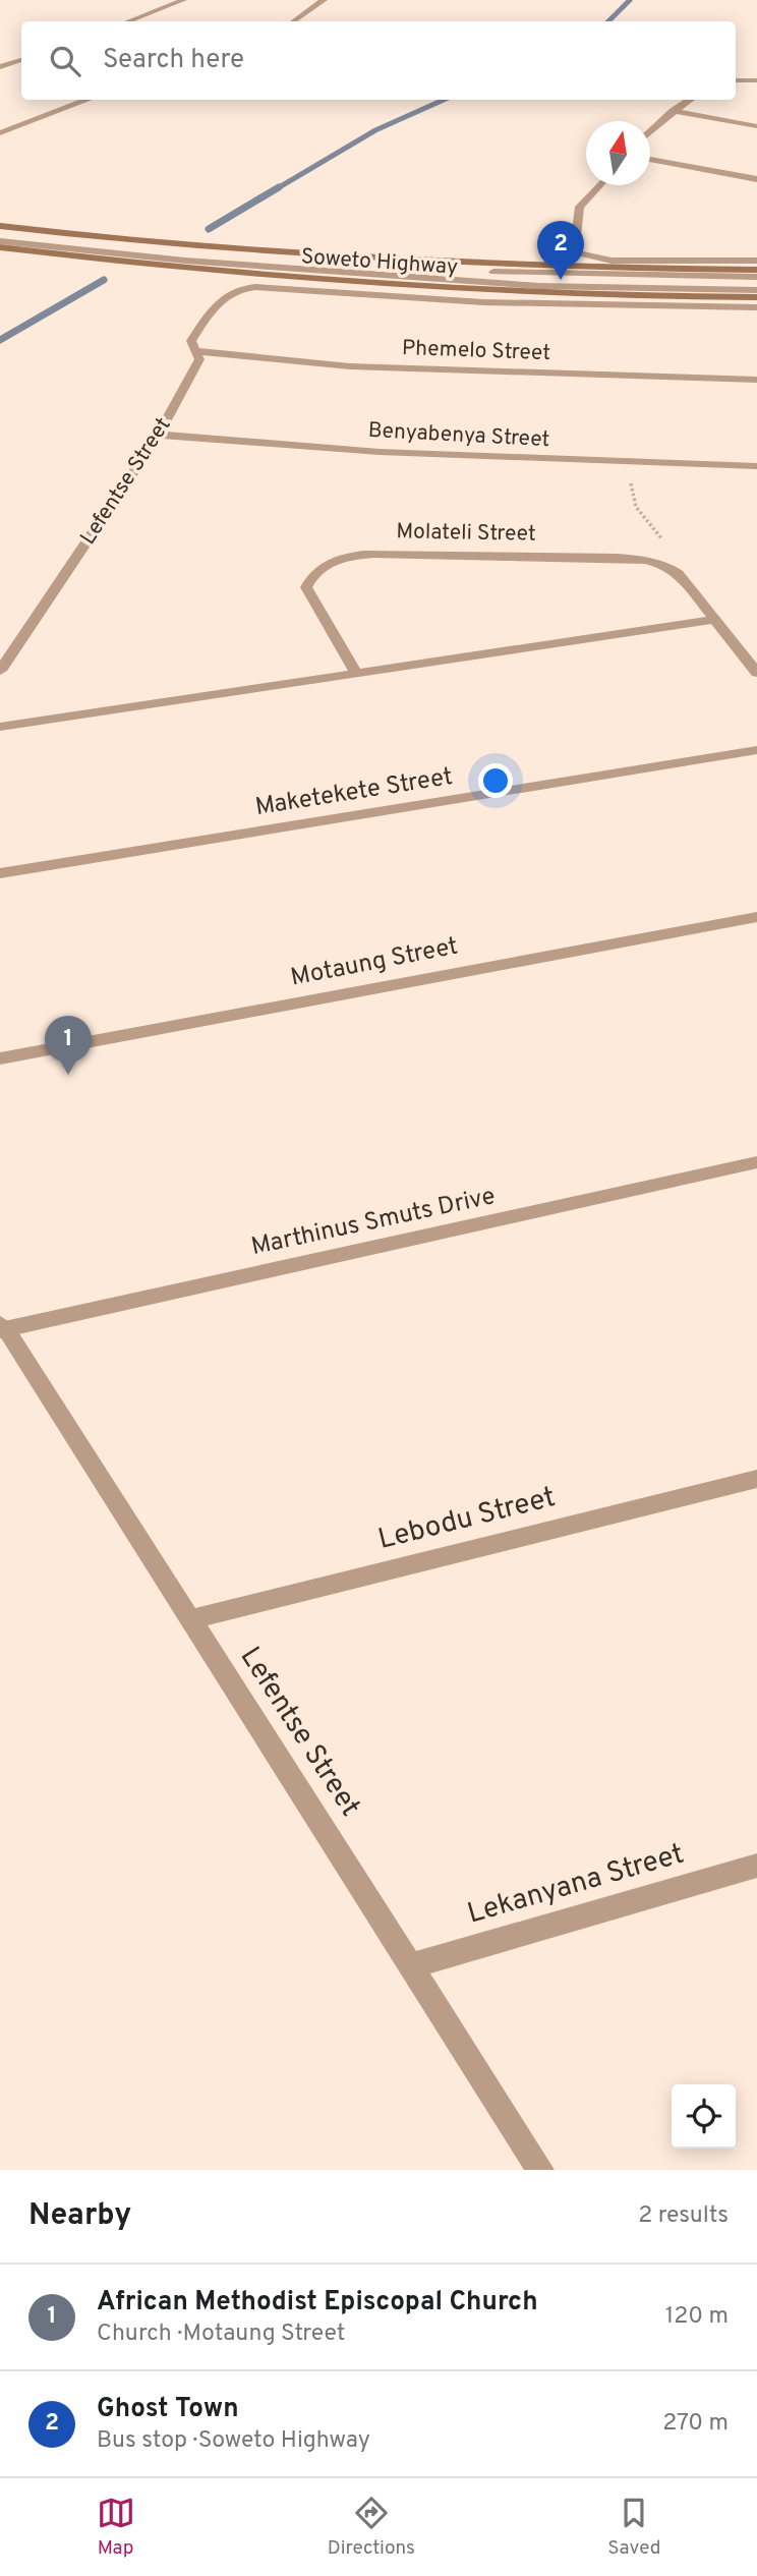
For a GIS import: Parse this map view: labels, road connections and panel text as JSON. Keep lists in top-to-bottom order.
{
  "streets": {
    "main road": ["Soweto Highway"],
    "street": [
      "Phemelo Street",
      "Benyabenya Street",
      "Lefentse Street",
      "Molateli Street",
      "Maketekete Street",
      "Motaung Street",
      "Marthinus Smuts Drive",
      "Lebodu Street",
      "Lekanyana Street"
    ]
  },
  "crossings": [
    ["Phemelo Street", "Lefentse Street"],
    ["Benyabenya Street", "Lefentse Street"],
    ["Lefentse Street", "Marthinus Smuts Drive"],
    ["Lefentse Street", "Lebodu Street"],
    ["Lefentse Street", "Lekanyana Street"]
  ],
  "north": "top",
  "page": {
    "search": "Search here",
    "pins": ["2", "1"],
    "heading": ["Nearby", "2 results"],
    "list": [
      {
        "mark": "1",
        "name": "African Methodist Episcopal Church",
        "note": "Church · Motaung Street",
        "value": "120 m"
      },
      {
        "mark": "2",
        "name": "Ghost Town",
        "note": "Bus stop · Soweto Highway",
        "value": "270 m"
      }
    ],
    "nav": ["Map", "Directions", "Saved"]
  }
}
